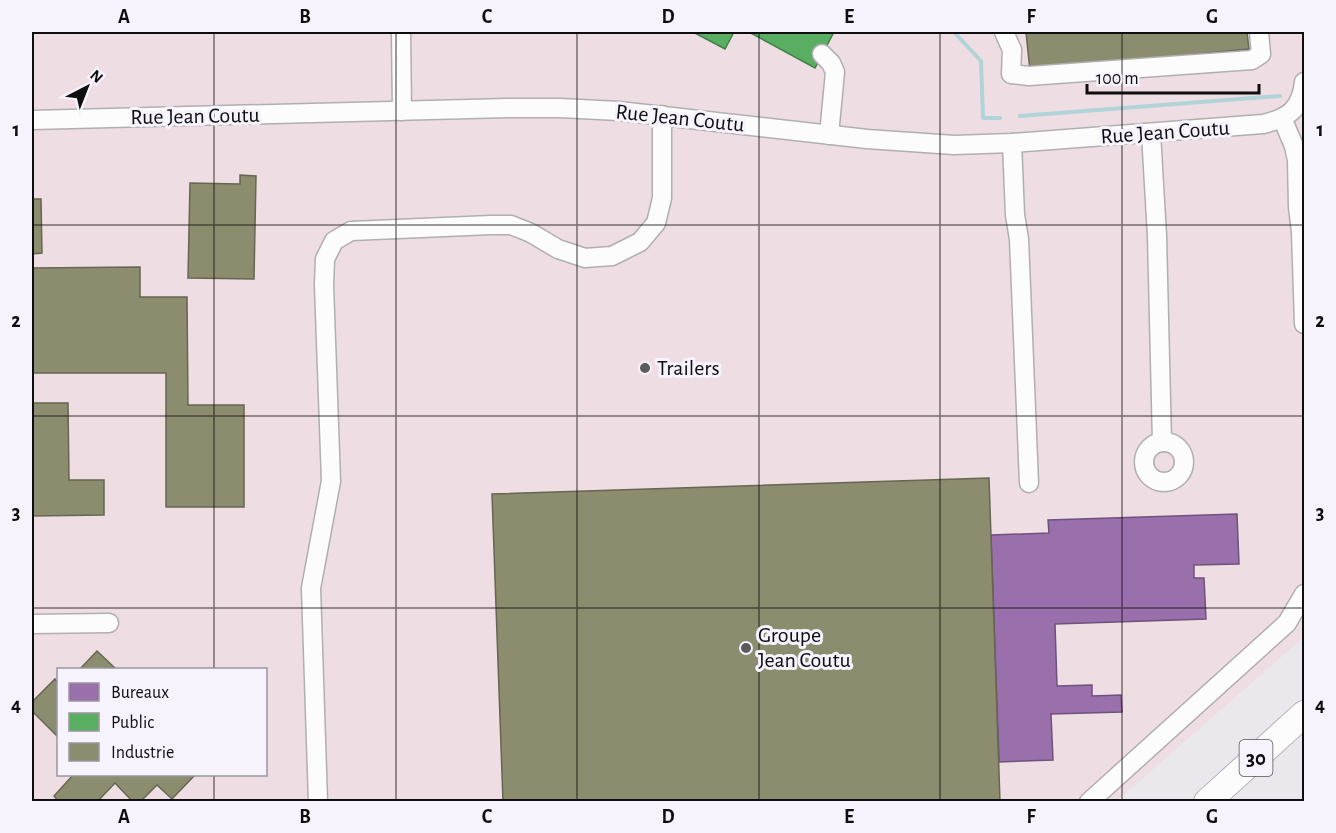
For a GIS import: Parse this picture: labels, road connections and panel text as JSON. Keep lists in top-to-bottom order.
{
  "streets": {
    "highway": ["30"],
    "street": ["Rue Jean Coutu"]
  },
  "places": ["Trailers", "Groupe Jean Coutu"],
  "legend": ["Bureaux", "Public", "Industrie"],
  "scale_bar": "100 m",
  "north": "top right",
  "grid": {
    "columns": [
      "A",
      "B",
      "C",
      "D",
      "E",
      "F",
      "G"
    ],
    "rows": [
      "1",
      "2",
      "3",
      "4"
    ]
  }
}
